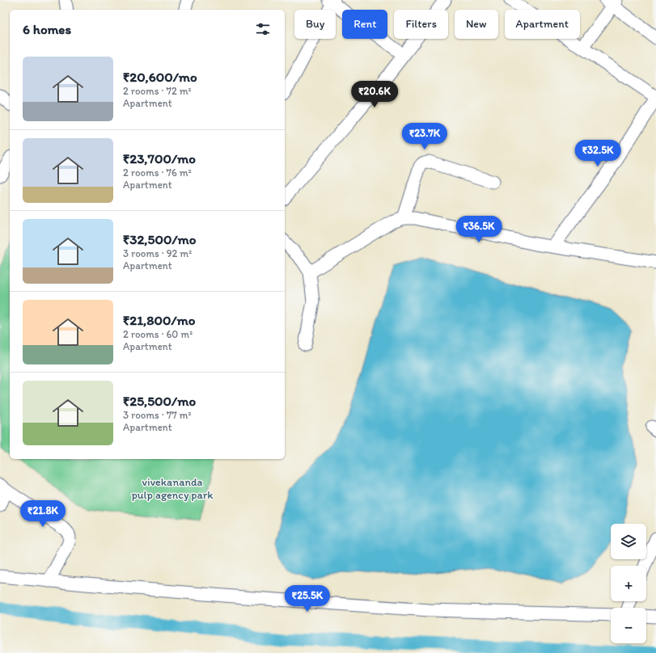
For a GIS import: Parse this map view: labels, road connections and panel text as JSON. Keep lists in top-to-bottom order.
{
  "parks": ["vivekananda pulp agency park"],
  "page": {
    "chip": [
      "Buy",
      "Rent",
      "Filters",
      "New",
      "Apartment"
    ],
    "heading": "6 homes",
    "list": [
      {
        "name": "₹20,600/mo",
        "note": "2 rooms · 72 m² · Apartment"
      },
      {
        "name": "₹23,700/mo",
        "note": "2 rooms · 76 m² · Apartment"
      },
      {
        "name": "₹32,500/mo",
        "note": "3 rooms · 92 m² · Apartment"
      },
      {
        "name": "₹21,800/mo",
        "note": "2 rooms · 60 m² · Apartment"
      },
      {
        "name": "₹25,500/mo",
        "note": "3 rooms · 77 m² · Apartment"
      }
    ],
    "price": [
      "₹20.6K",
      "₹23.7K",
      "₹32.5K",
      "₹36.5K",
      "₹21.8K",
      "₹25.5K"
    ],
    "map_buttons": ["+", "−"]
  }
}
